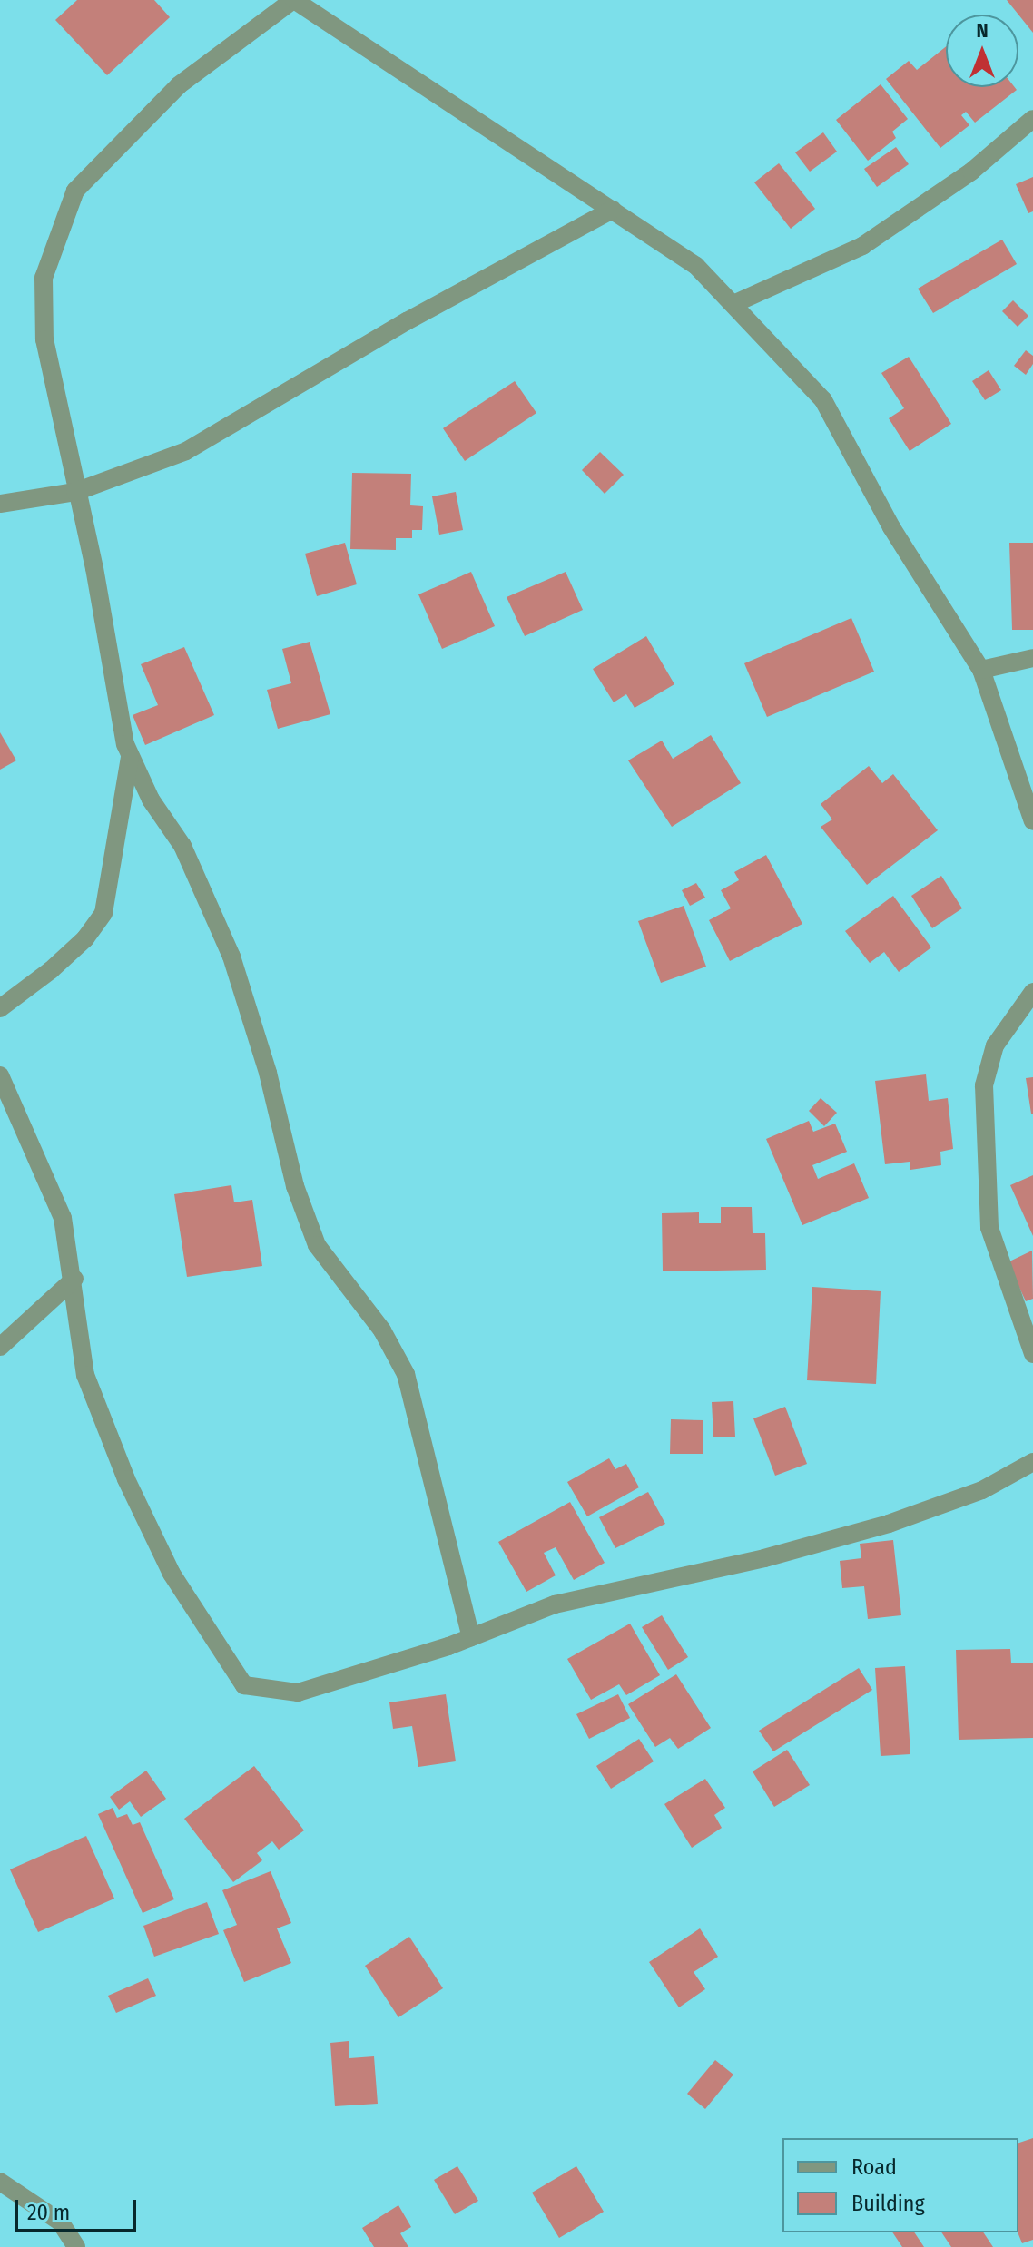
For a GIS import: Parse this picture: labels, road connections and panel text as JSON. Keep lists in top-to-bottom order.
{
  "legend": ["Road", "Building"],
  "scale_bar": "20 m",
  "north": "top"
}
